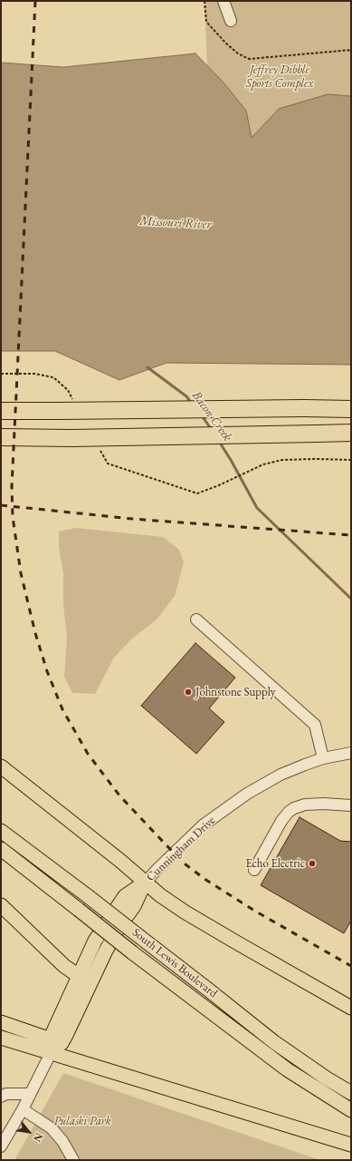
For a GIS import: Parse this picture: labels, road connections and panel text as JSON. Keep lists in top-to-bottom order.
{
  "streets": {
    "main road": ["Cunningham Drive", "South Lewis Boulevard"]
  },
  "water": ["Missouri River", "Bacon Creek"],
  "parks": ["Jeffrey Dibble Sports Complex", "Pulaski Park"],
  "places": ["Johnstone Supply", "Echo Electric"],
  "north": "bottom right"
}
